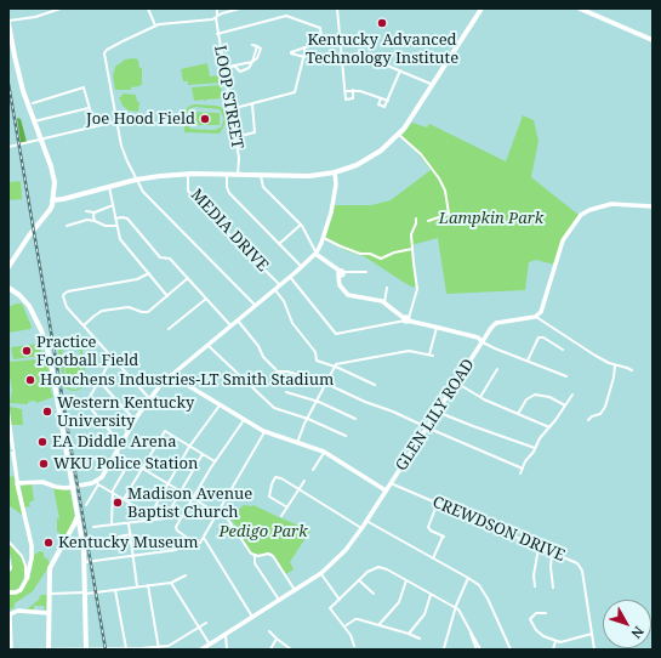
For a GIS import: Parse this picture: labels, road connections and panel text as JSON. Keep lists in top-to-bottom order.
{
  "streets": {
    "street": [
      "LOOP STREET",
      "MEDIA DRIVE",
      "GLEN LILY ROAD",
      "CREWDSON DRIVE"
    ]
  },
  "crossings": [
    ["GLEN LILY ROAD", "CREWDSON DRIVE"]
  ],
  "parks": ["Lampkin Park", "Pedigo Park"],
  "places": [
    "Kentucky Advanced Technology Institute",
    "Joe Hood Field",
    "Practice Football Field",
    "Houchens Industries-LT Smith Stadium",
    "Western Kentucky University",
    "EA Diddle Arena",
    "WKU Police Station",
    "Madison Avenue Baptist Church",
    "Kentucky Museum"
  ],
  "north": "bottom right"
}
